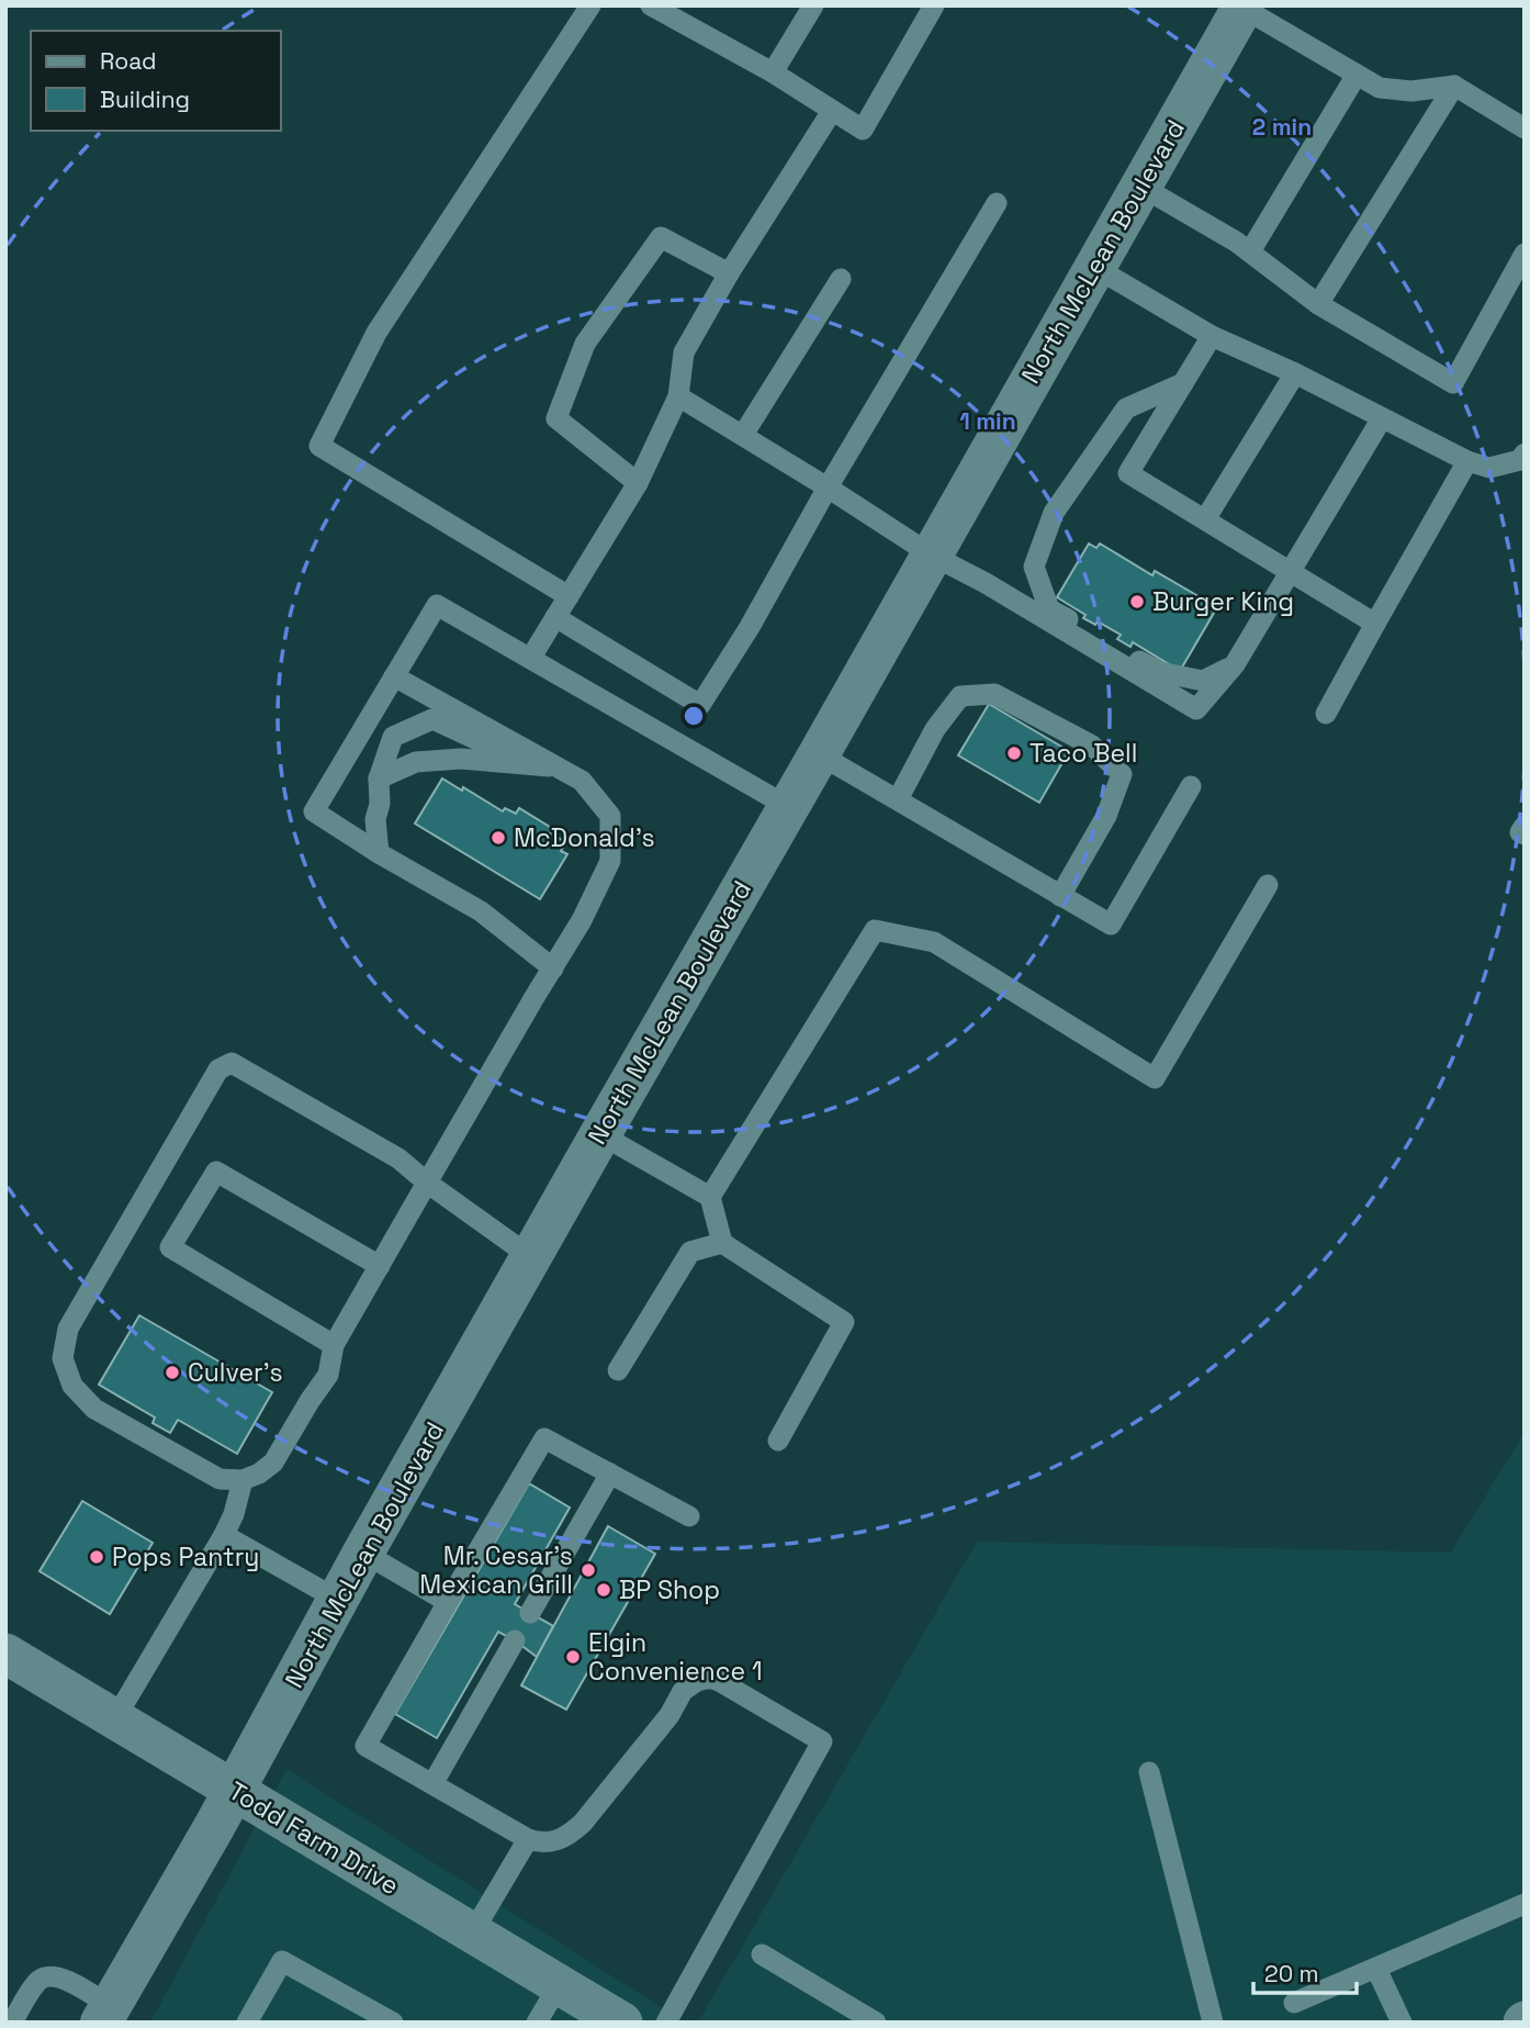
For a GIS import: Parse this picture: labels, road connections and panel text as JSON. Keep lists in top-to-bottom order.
{
  "streets": {
    "main road": ["North McLean Boulevard"],
    "street": ["Todd Farm Drive"]
  },
  "crossings": [
    ["North McLean Boulevard", "Todd Farm Drive"]
  ],
  "places": [
    "Burger King",
    "Taco Bell",
    "McDonald's",
    "Culver's",
    "Pops Pantry",
    "Mr. Cesar's Mexican Grill",
    "BP Shop",
    "Elgin Convenience 1"
  ],
  "legend": ["Road", "Building"],
  "scale_bar": "20 m",
  "rings": ["2 min", "1 min"]
}
